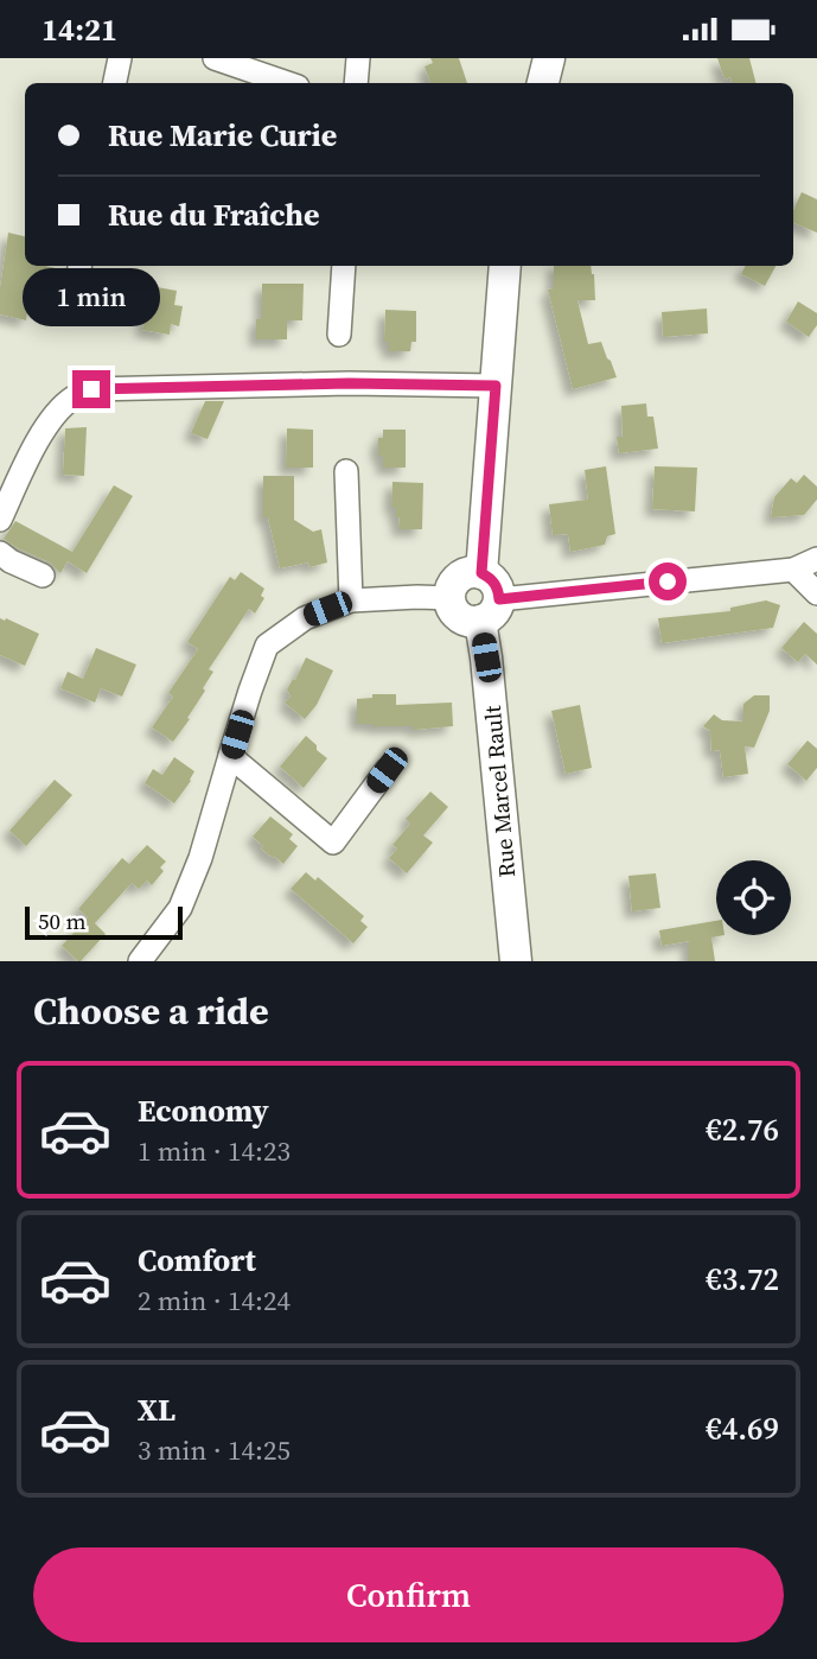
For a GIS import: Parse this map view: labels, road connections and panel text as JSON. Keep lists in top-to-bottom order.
{
  "streets": {
    "street": ["Rue Marcel Rault"]
  },
  "scale_bar": "50 m",
  "page": {
    "status": "14:21",
    "banner": ["Rue Marie Curie", "Rue du Fraîche"],
    "bubble": "1 min",
    "scale": "50 m",
    "heading": "Choose a ride",
    "list": [
      {
        "name": "Economy",
        "note": "1 min · 14:23",
        "value": "€2.76"
      },
      {
        "name": "Comfort",
        "note": "2 min · 14:24",
        "value": "€3.72"
      },
      {
        "name": "XL",
        "note": "3 min · 14:25",
        "value": "€4.69"
      }
    ],
    "buttons": "Confirm"
  }
}
